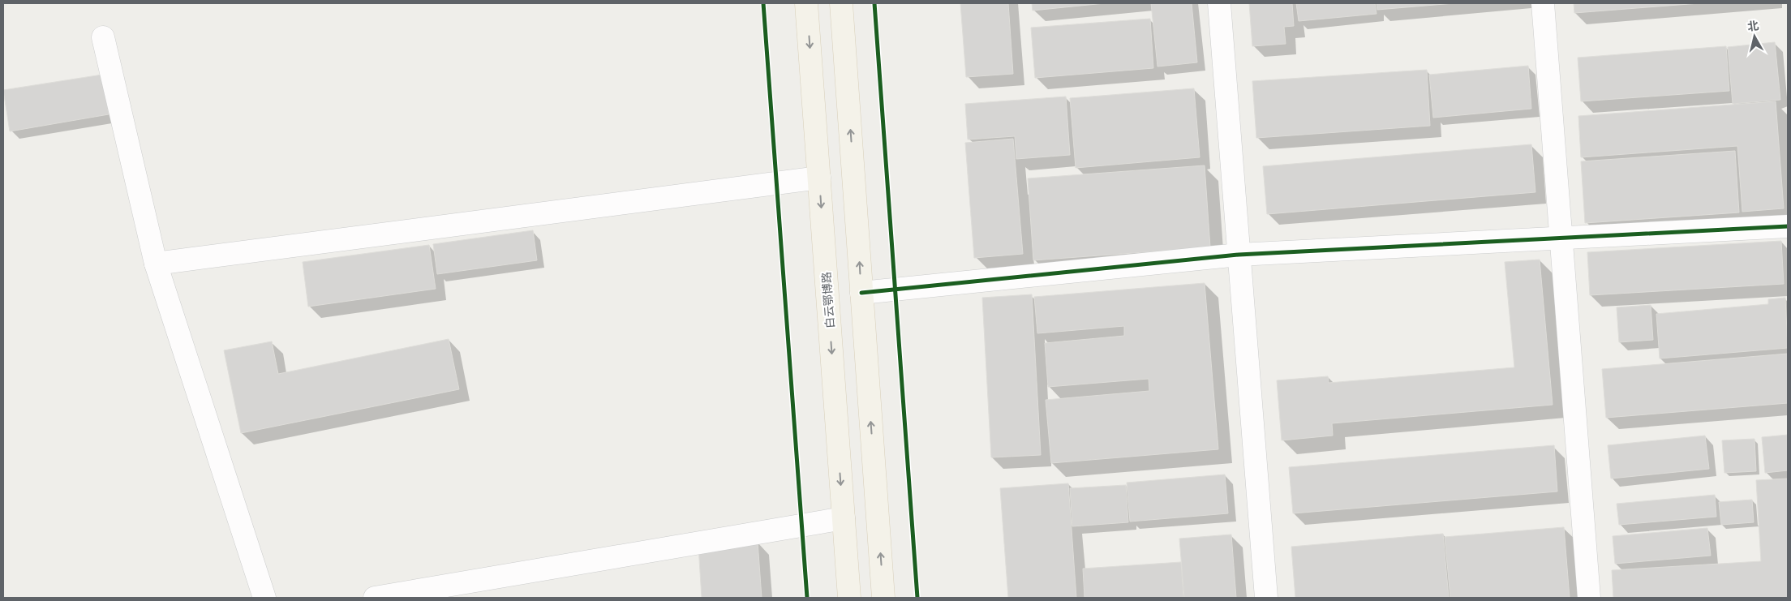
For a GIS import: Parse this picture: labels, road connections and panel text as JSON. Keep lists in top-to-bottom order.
{
  "streets": {
    "main road": ["白云鄂博路"]
  },
  "north": "top"
}
